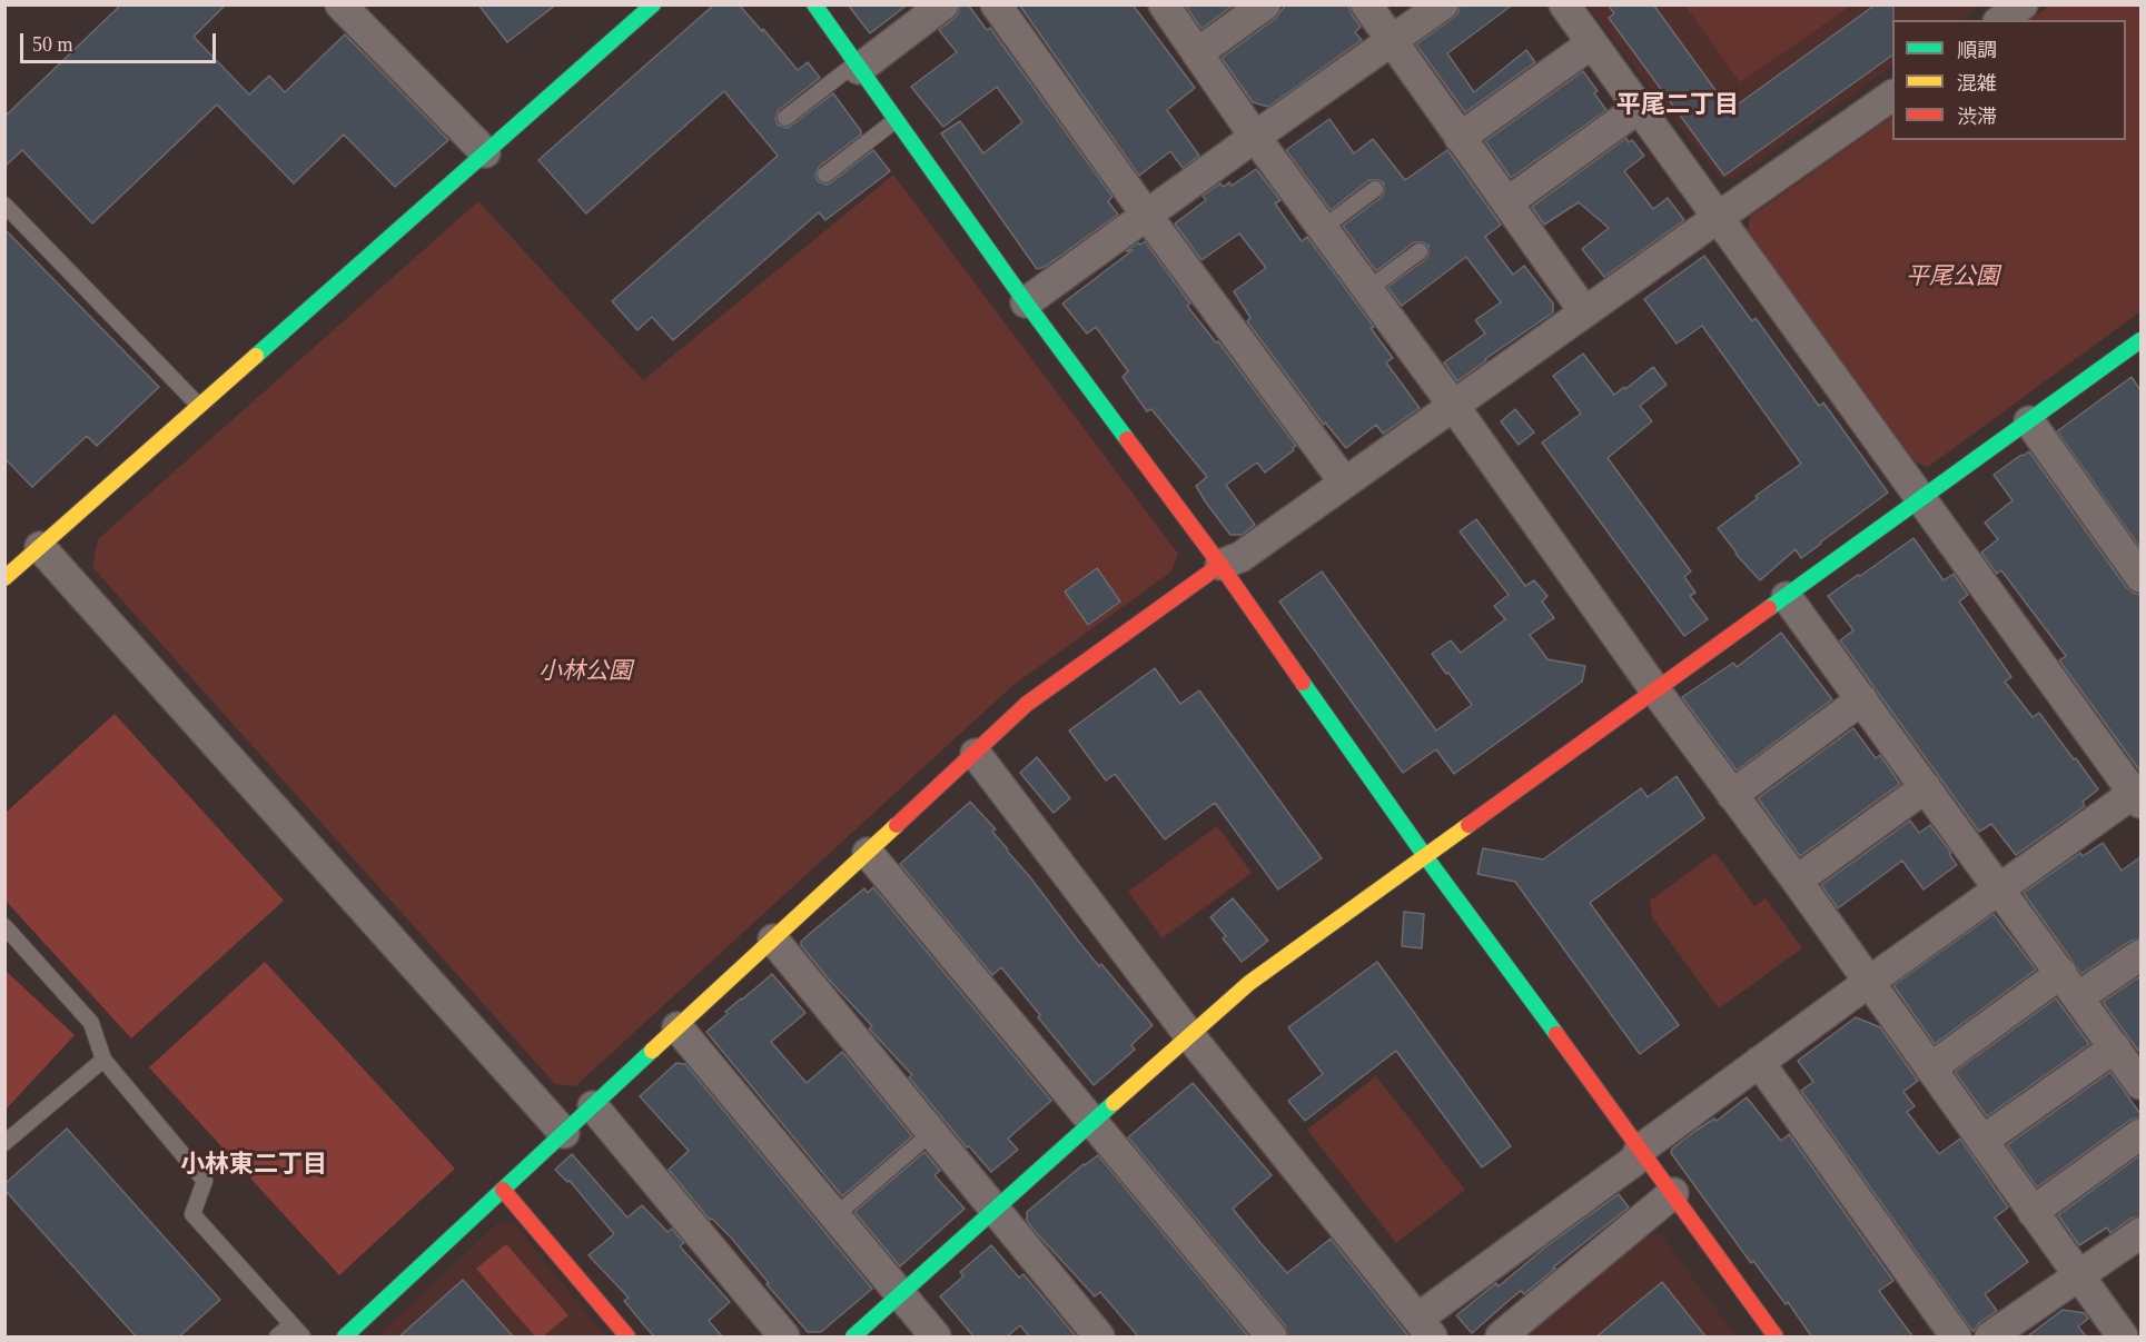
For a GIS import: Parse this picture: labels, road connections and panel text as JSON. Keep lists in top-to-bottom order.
{
  "districts": ["平尾二丁目", "小林東二丁目"],
  "parks": ["平尾公園", "小林公園"],
  "legend": ["順調", "混雑", "渋滞"],
  "scale_bar": "50 m"
}
